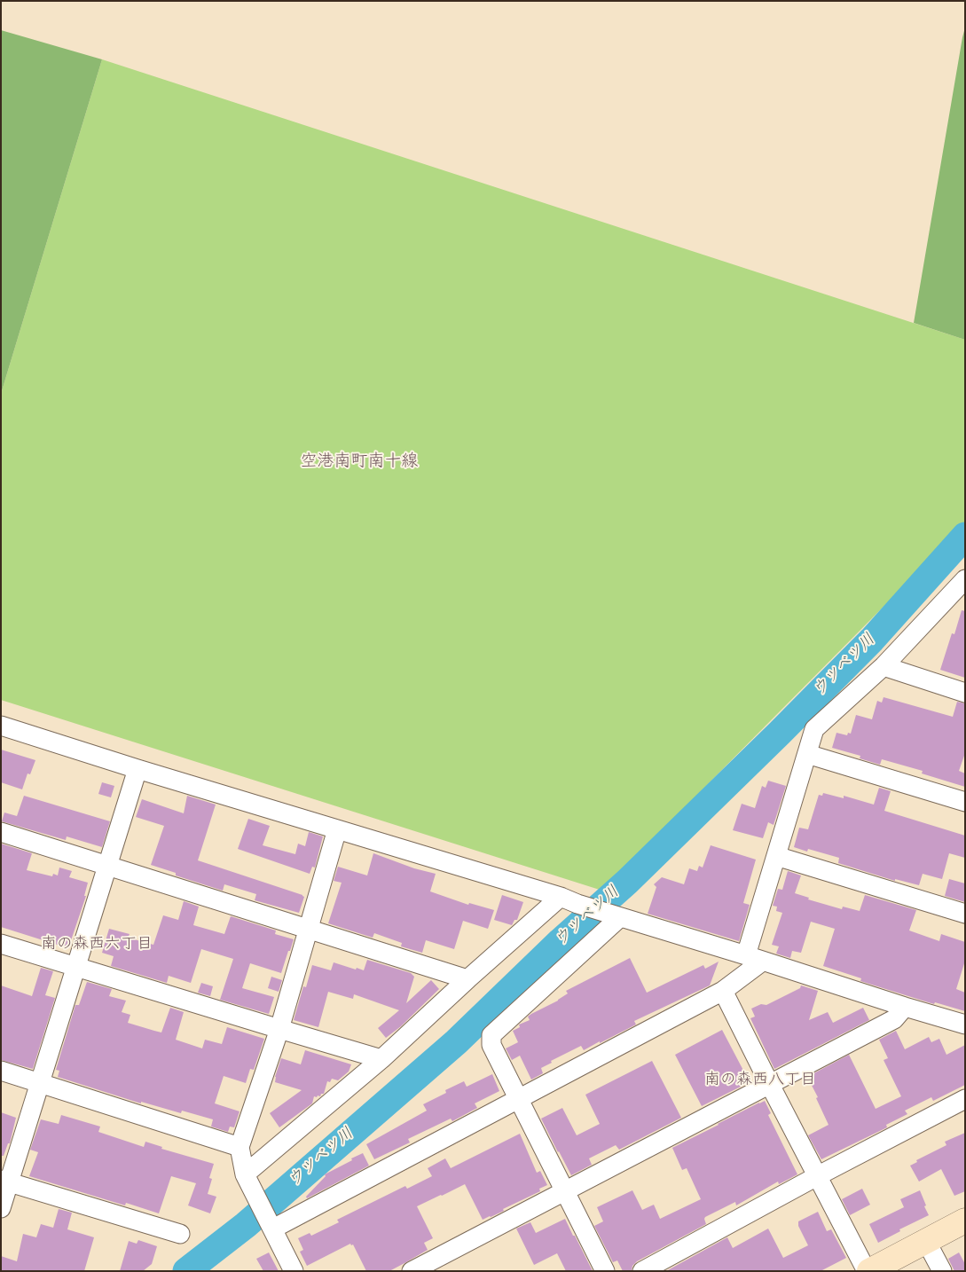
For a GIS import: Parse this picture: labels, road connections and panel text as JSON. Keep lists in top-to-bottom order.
{
  "districts": ["空港南町南十線", "南の森西六丁目", "南の森西八丁目"],
  "water": ["ウツベツ川"]
}
